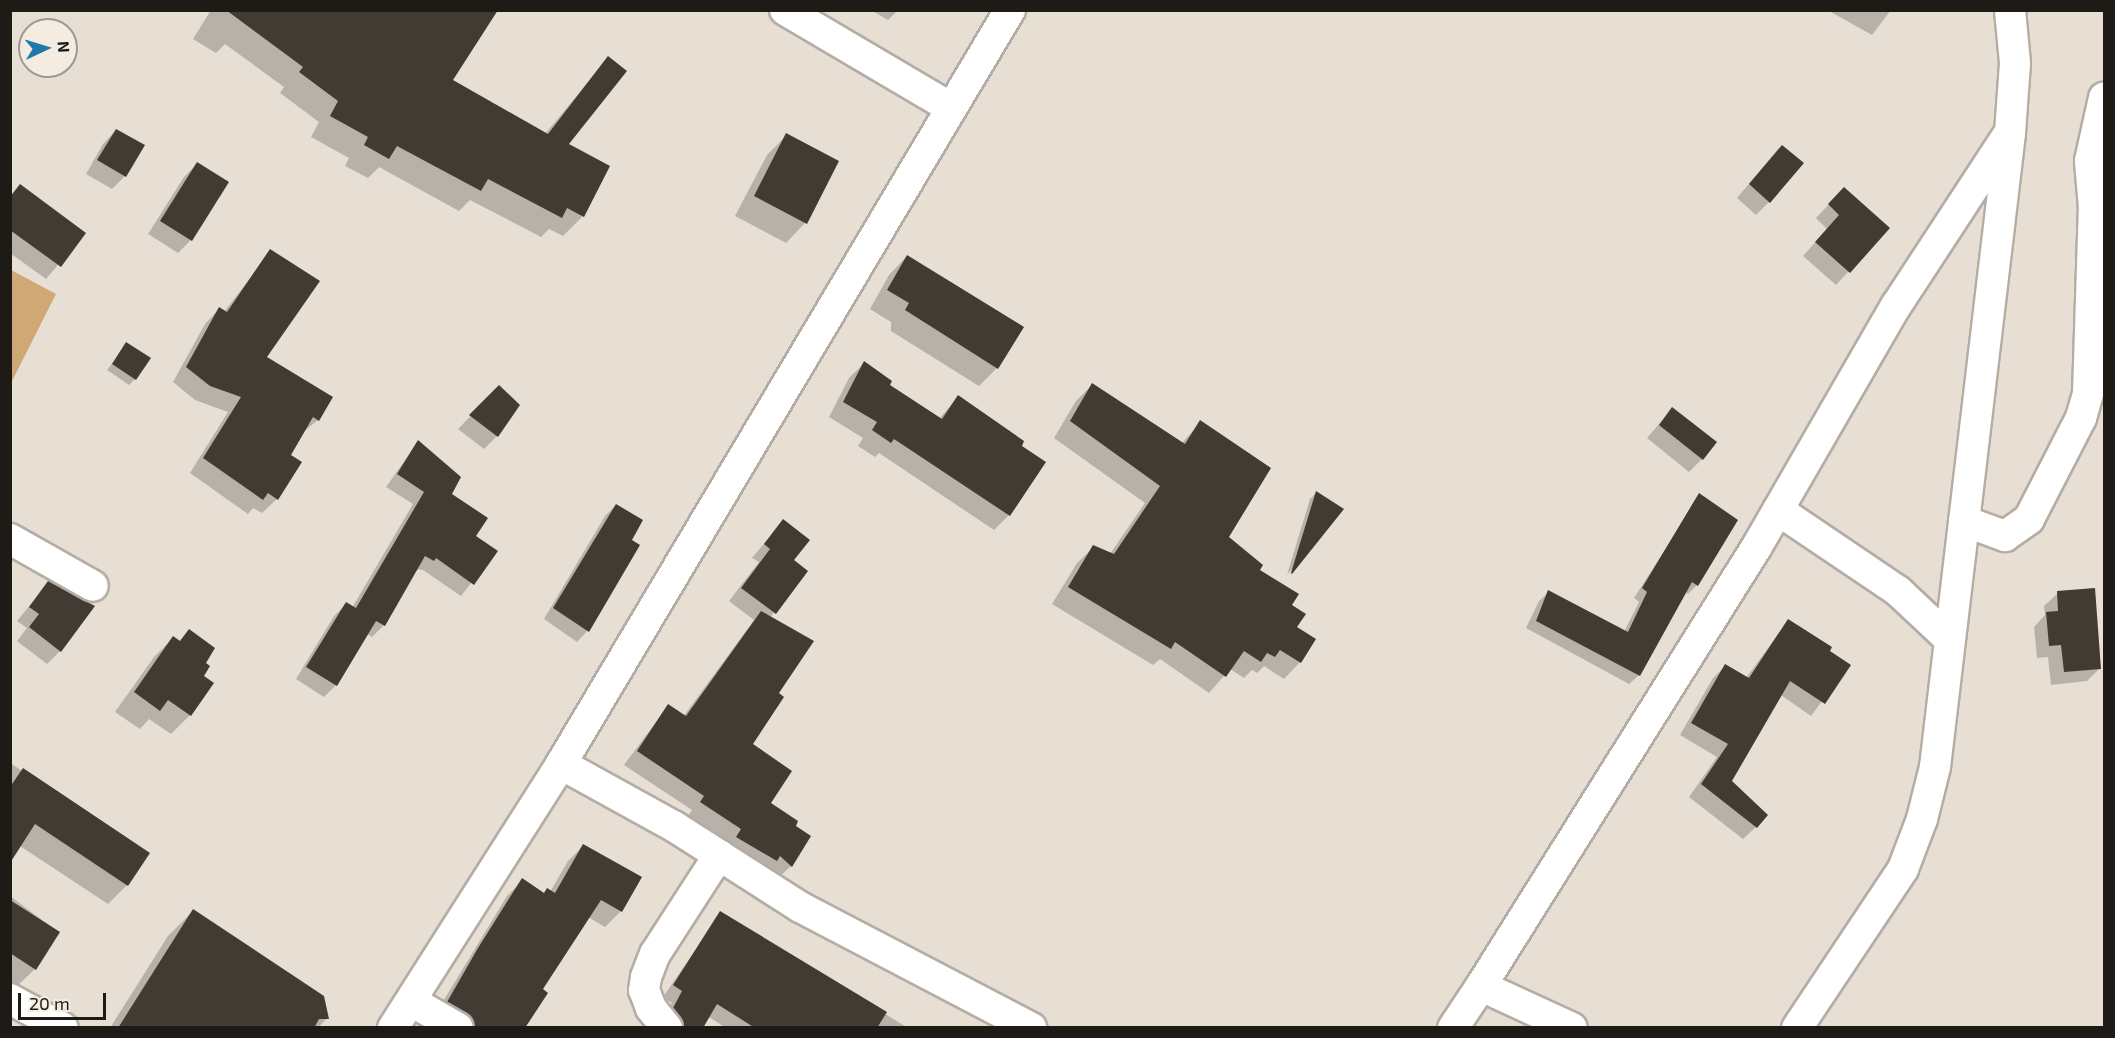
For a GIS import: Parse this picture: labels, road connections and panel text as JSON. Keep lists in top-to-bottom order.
{
  "scale_bar": "20 m",
  "north": "right"
}
